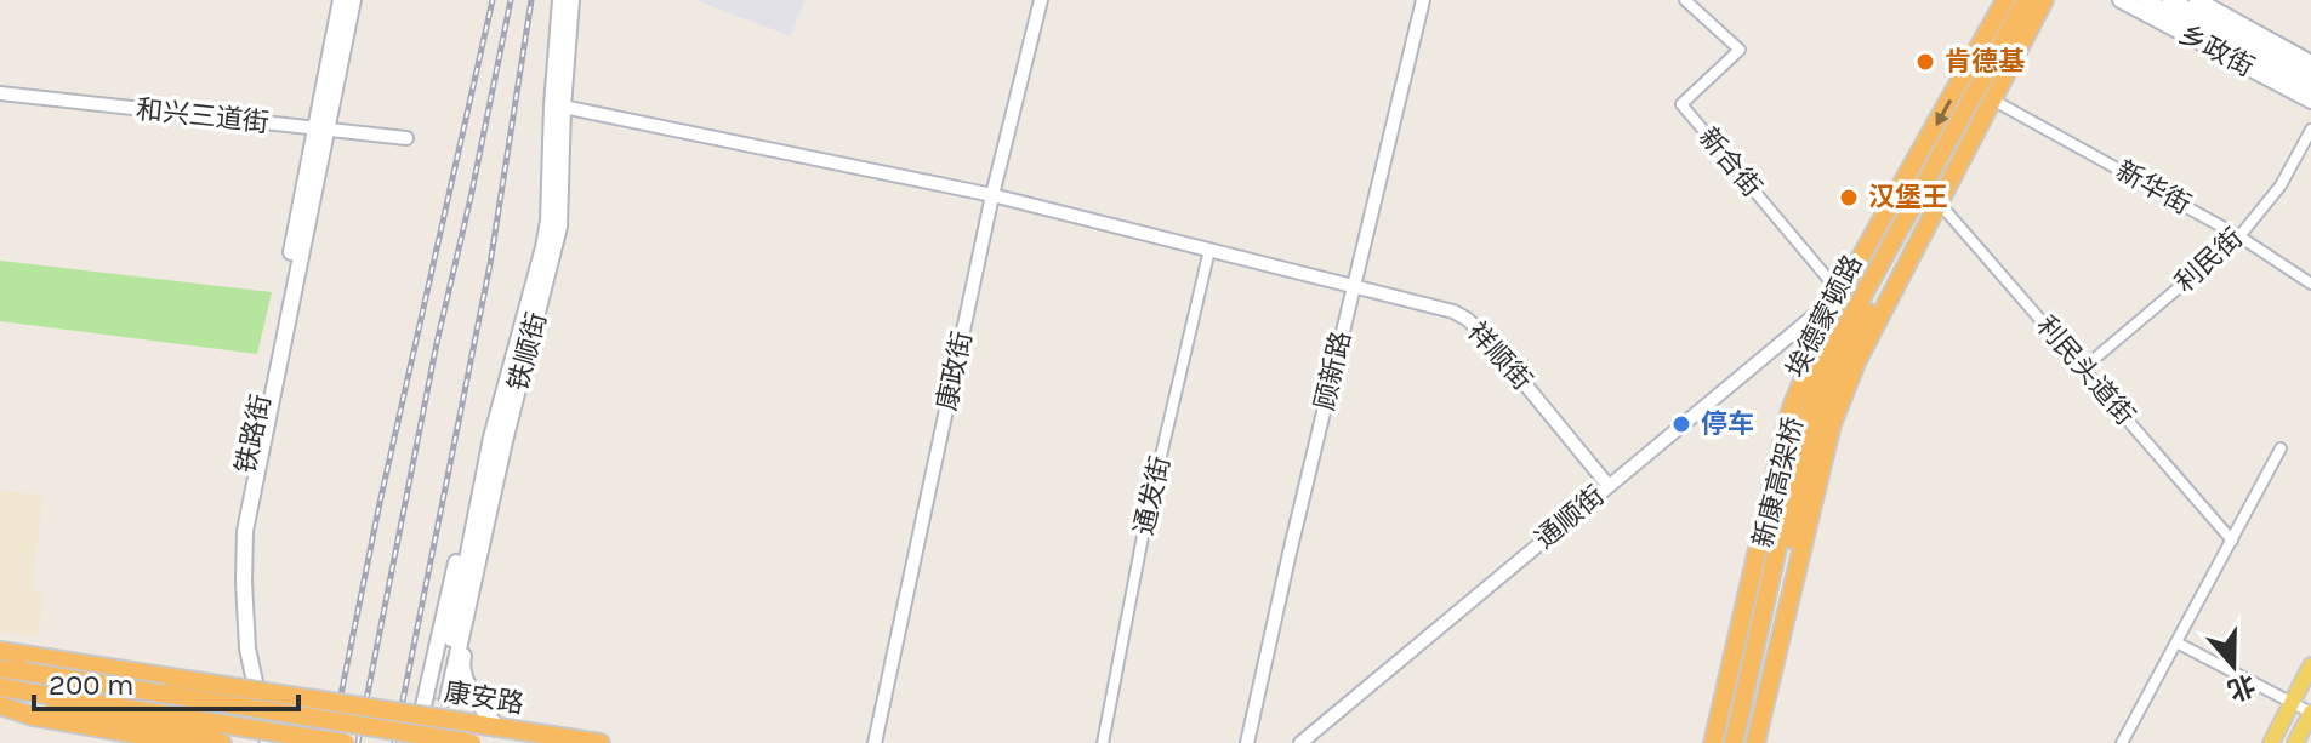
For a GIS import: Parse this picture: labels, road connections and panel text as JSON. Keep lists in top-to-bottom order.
{
  "streets": {
    "highway": ["埃德蒙顿路", "新康高架桥", "康安路"],
    "main road": ["乡政街", "铁顺街", "铁路街"],
    "street": [
      "和兴三道街",
      "新合街",
      "新华街",
      "利民街",
      "祥顺街",
      "康政街",
      "顾新路",
      "利民头道街",
      "通发街",
      "通顺街"
    ]
  },
  "crossings": [
    ["和兴三道街", "铁路街"],
    ["新合街", "埃德蒙顿路"],
    ["新合街", "通顺街"],
    ["新华街", "利民街"],
    ["新华街", "埃德蒙顿路"],
    ["新华街", "新康高架桥"],
    ["利民街", "利民头道街"],
    ["埃德蒙顿路", "利民头道街"],
    ["埃德蒙顿路", "新康高架桥"],
    ["埃德蒙顿路", "通顺街"],
    ["铁顺街", "祥顺街"],
    ["祥顺街", "康政街"],
    ["祥顺街", "顾新路"],
    ["祥顺街", "通发街"],
    ["祥顺街", "通顺街"]
  ],
  "places": ["肯德基", "汉堡王", "停车"],
  "scale_bar": "200 m",
  "north": "bottom"
}
